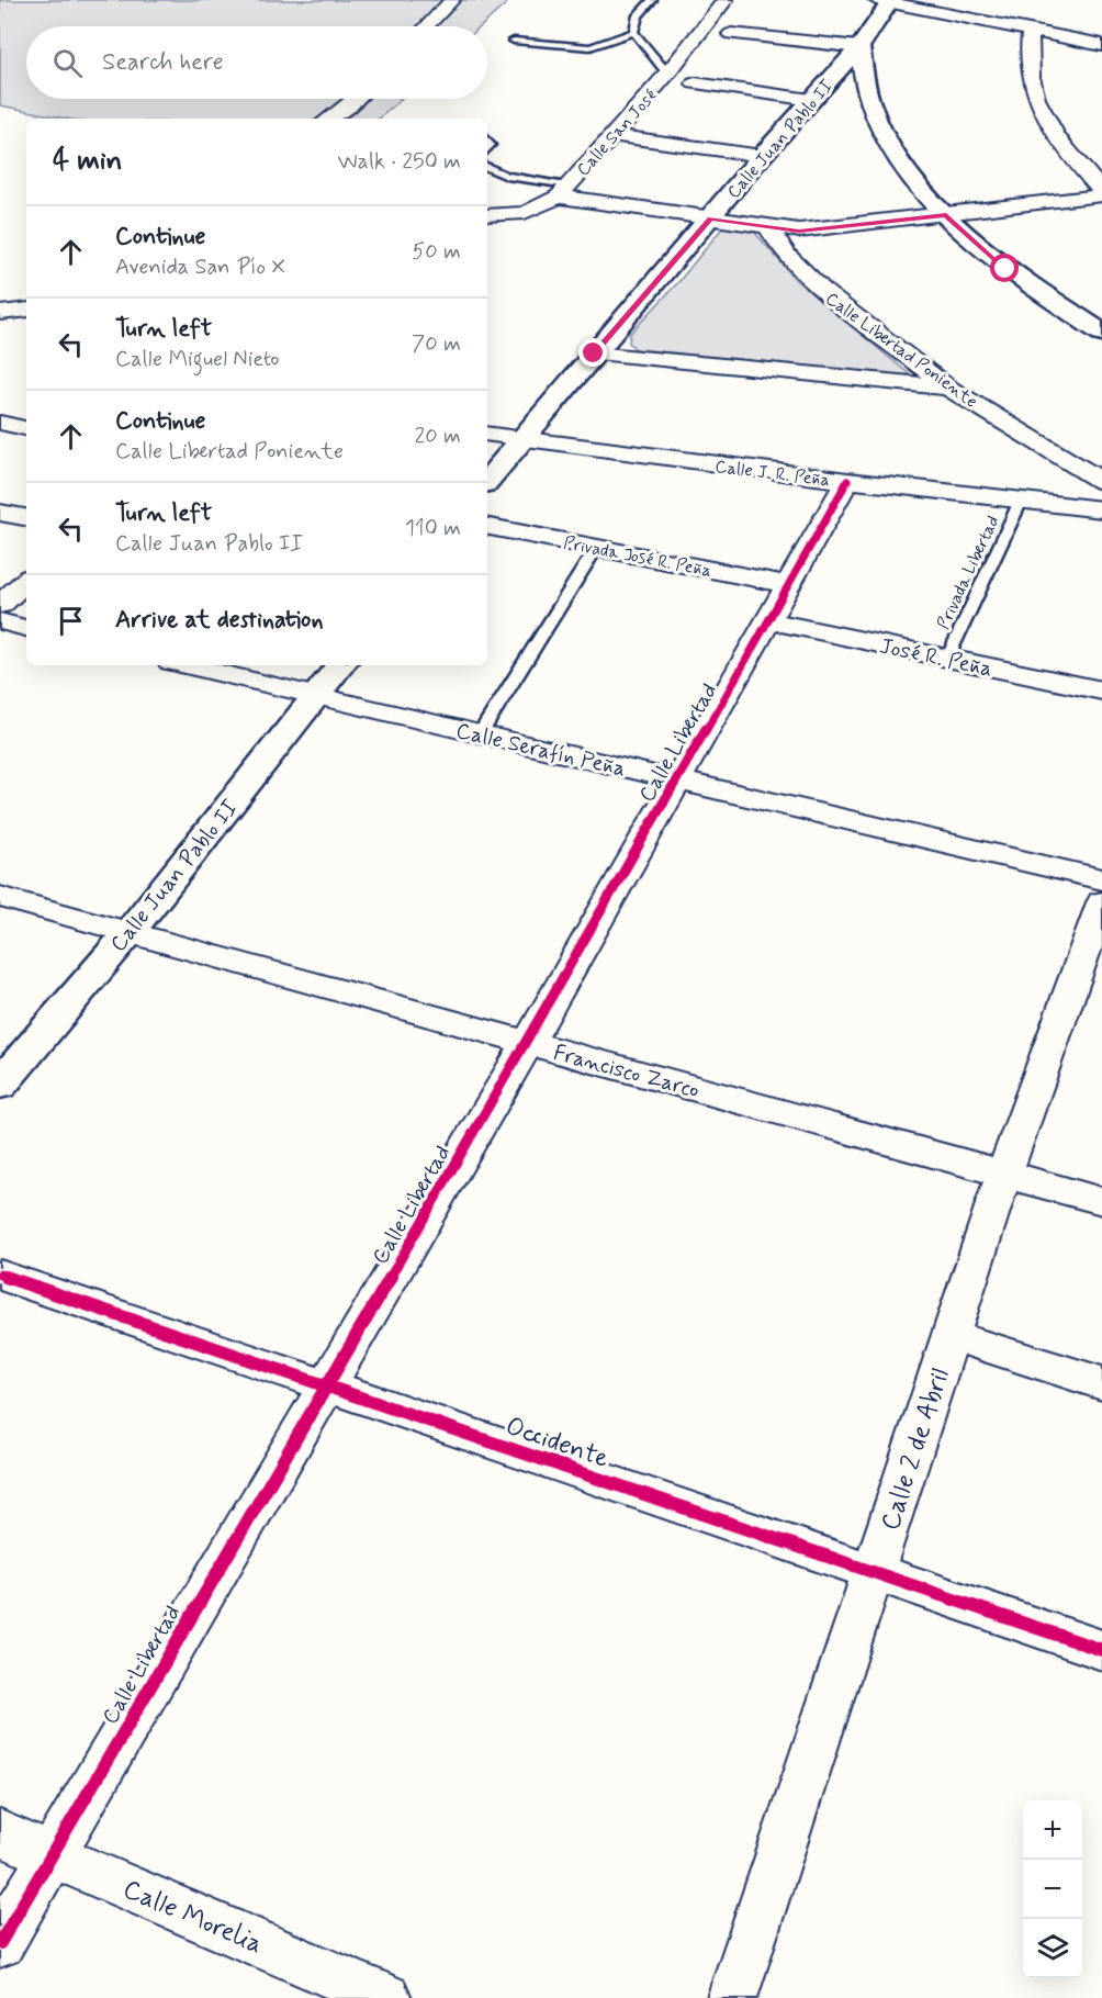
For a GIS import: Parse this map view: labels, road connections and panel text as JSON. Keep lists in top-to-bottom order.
{
  "streets": {
    "street": [
      "Calle San José",
      "Calle Juan Pablo II",
      "Calle Libertad Poniente",
      "Calle J. R. Peña",
      "Privada José R. Peña",
      "José R. Peña",
      "Calle Libertad",
      "Calle Serafín Peña",
      "Francisco Zarco",
      "Occidente",
      "Calle 2 de Abril",
      "Calle Morelia"
    ],
    "lane": ["Privada Libertad"]
  },
  "crossings": [
    ["Calle Juan Pablo II", "Calle J. R. Peña"],
    ["Calle Juan Pablo II", "Calle Serafín Peña"],
    ["Calle Juan Pablo II", "Francisco Zarco"],
    ["Calle J. R. Peña", "Privada Libertad"],
    ["Calle J. R. Peña", "Calle Libertad"],
    ["Privada José R. Peña", "Calle Libertad"],
    ["Privada Libertad", "José R. Peña"],
    ["José R. Peña", "Calle Libertad"],
    ["Calle Libertad", "Calle Serafín Peña"],
    ["Calle Libertad", "Francisco Zarco"],
    ["Calle Libertad", "Occidente"],
    ["Calle Libertad", "Calle Morelia"],
    ["Francisco Zarco", "Calle 2 de Abril"],
    ["Occidente", "Calle 2 de Abril"]
  ],
  "page": {
    "search": "Search here",
    "heading": ["4 min", "Walk · 250 m"],
    "list": [
      ["Continue", "Avenida San Pío X", "50 m"],
      ["Turn left", "Calle Miguel Nieto", "70 m"],
      ["Continue", "Calle Libertad Poniente", "20 m"],
      ["Turn left", "Calle Juan Pablo II", "110 m"],
      "Arrive at destination"
    ],
    "map_buttons": ["+", "−"]
  }
}
